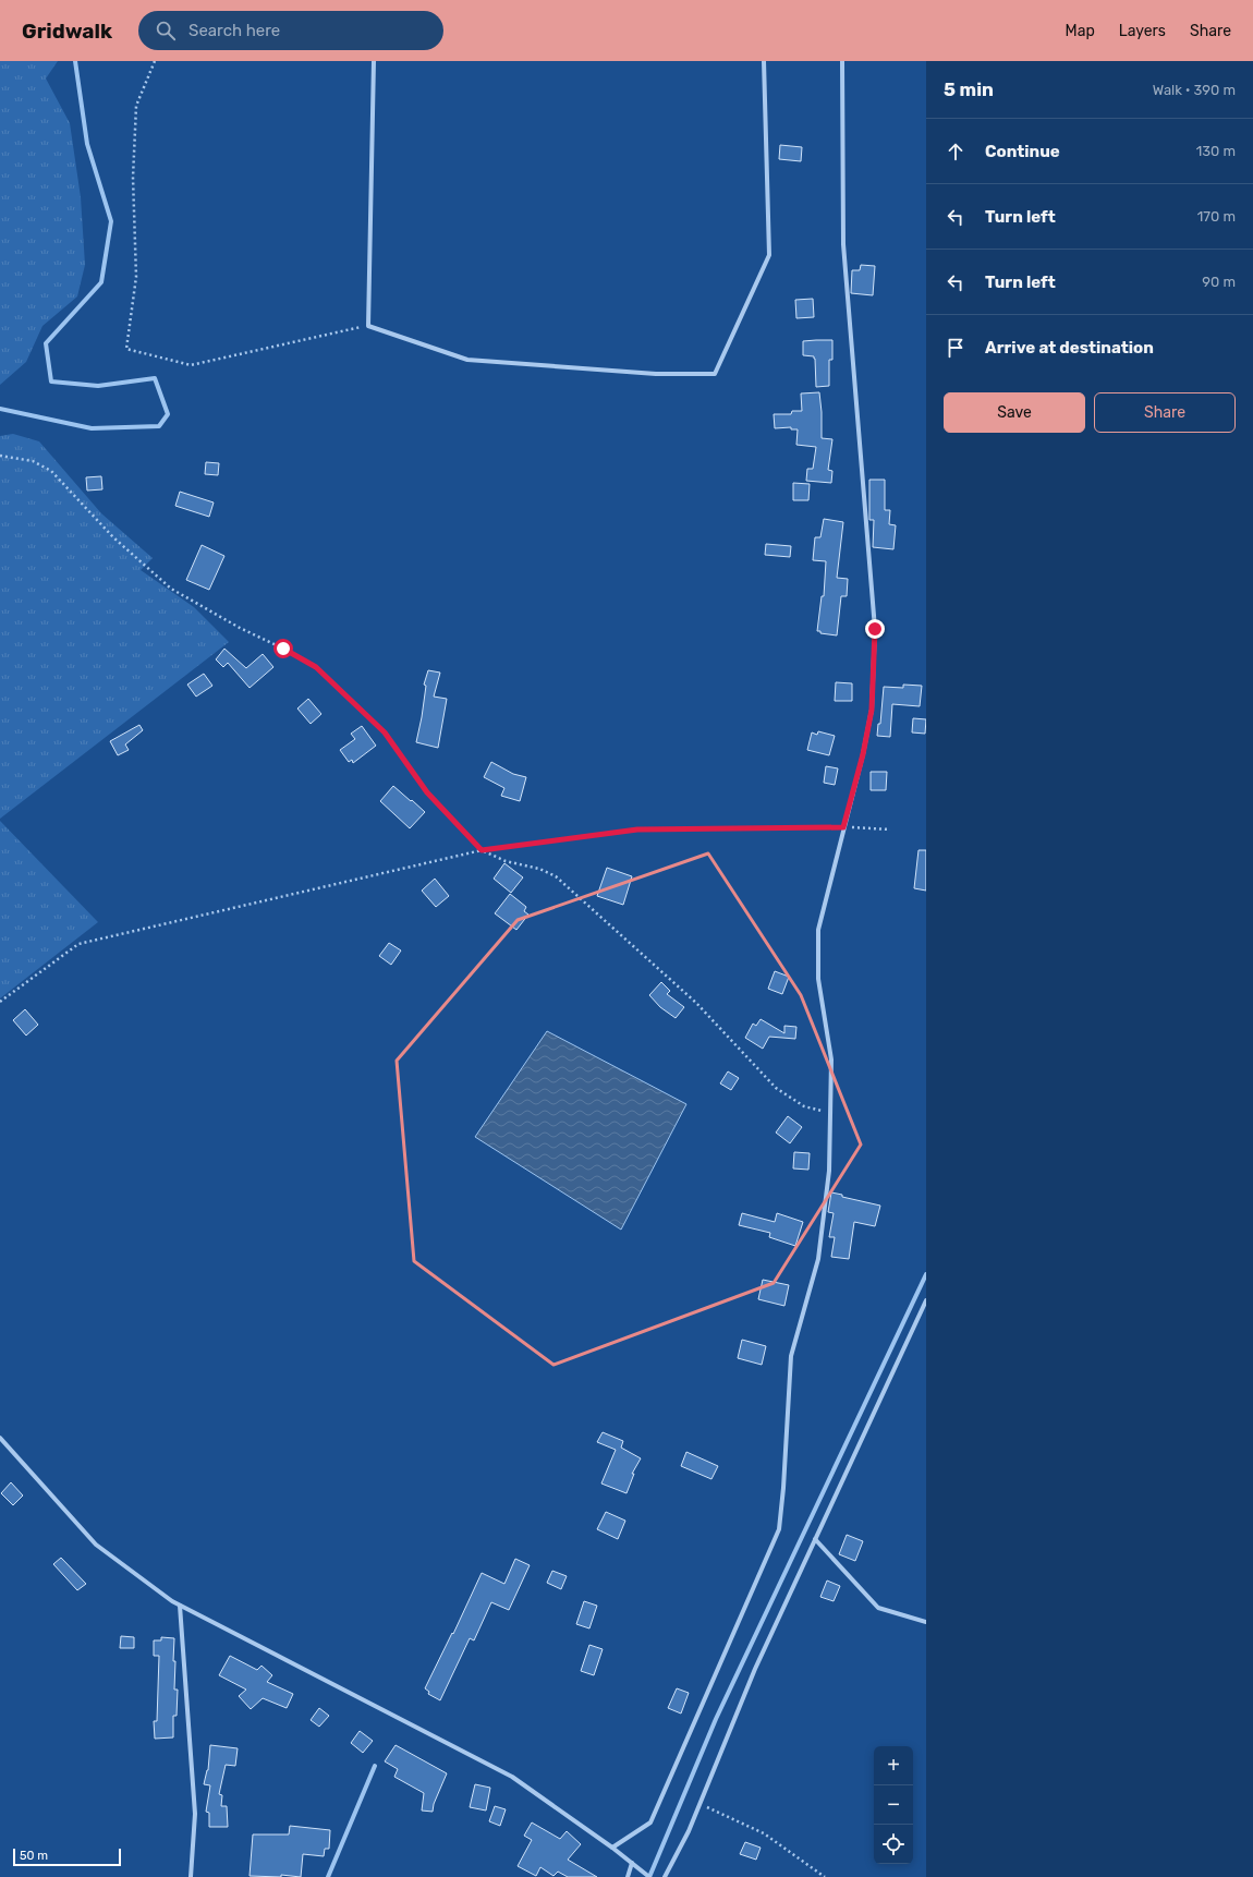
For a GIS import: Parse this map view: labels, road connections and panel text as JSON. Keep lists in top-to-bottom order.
{
  "scale_bar": "50 m",
  "page": {
    "header": "Gridwalk",
    "search": "Search here",
    "nav": ["Map", "Layers", "Share"],
    "heading": ["5 min", "Walk · 390 m"],
    "list": [
      ["Continue", "130 m"],
      ["Turn left", "170 m"],
      ["Turn left", "90 m"],
      "Arrive at destination"
    ],
    "buttons": ["Save", "Share"],
    "map_buttons": ["+", "−"],
    "scale": "50 m"
  }
}
